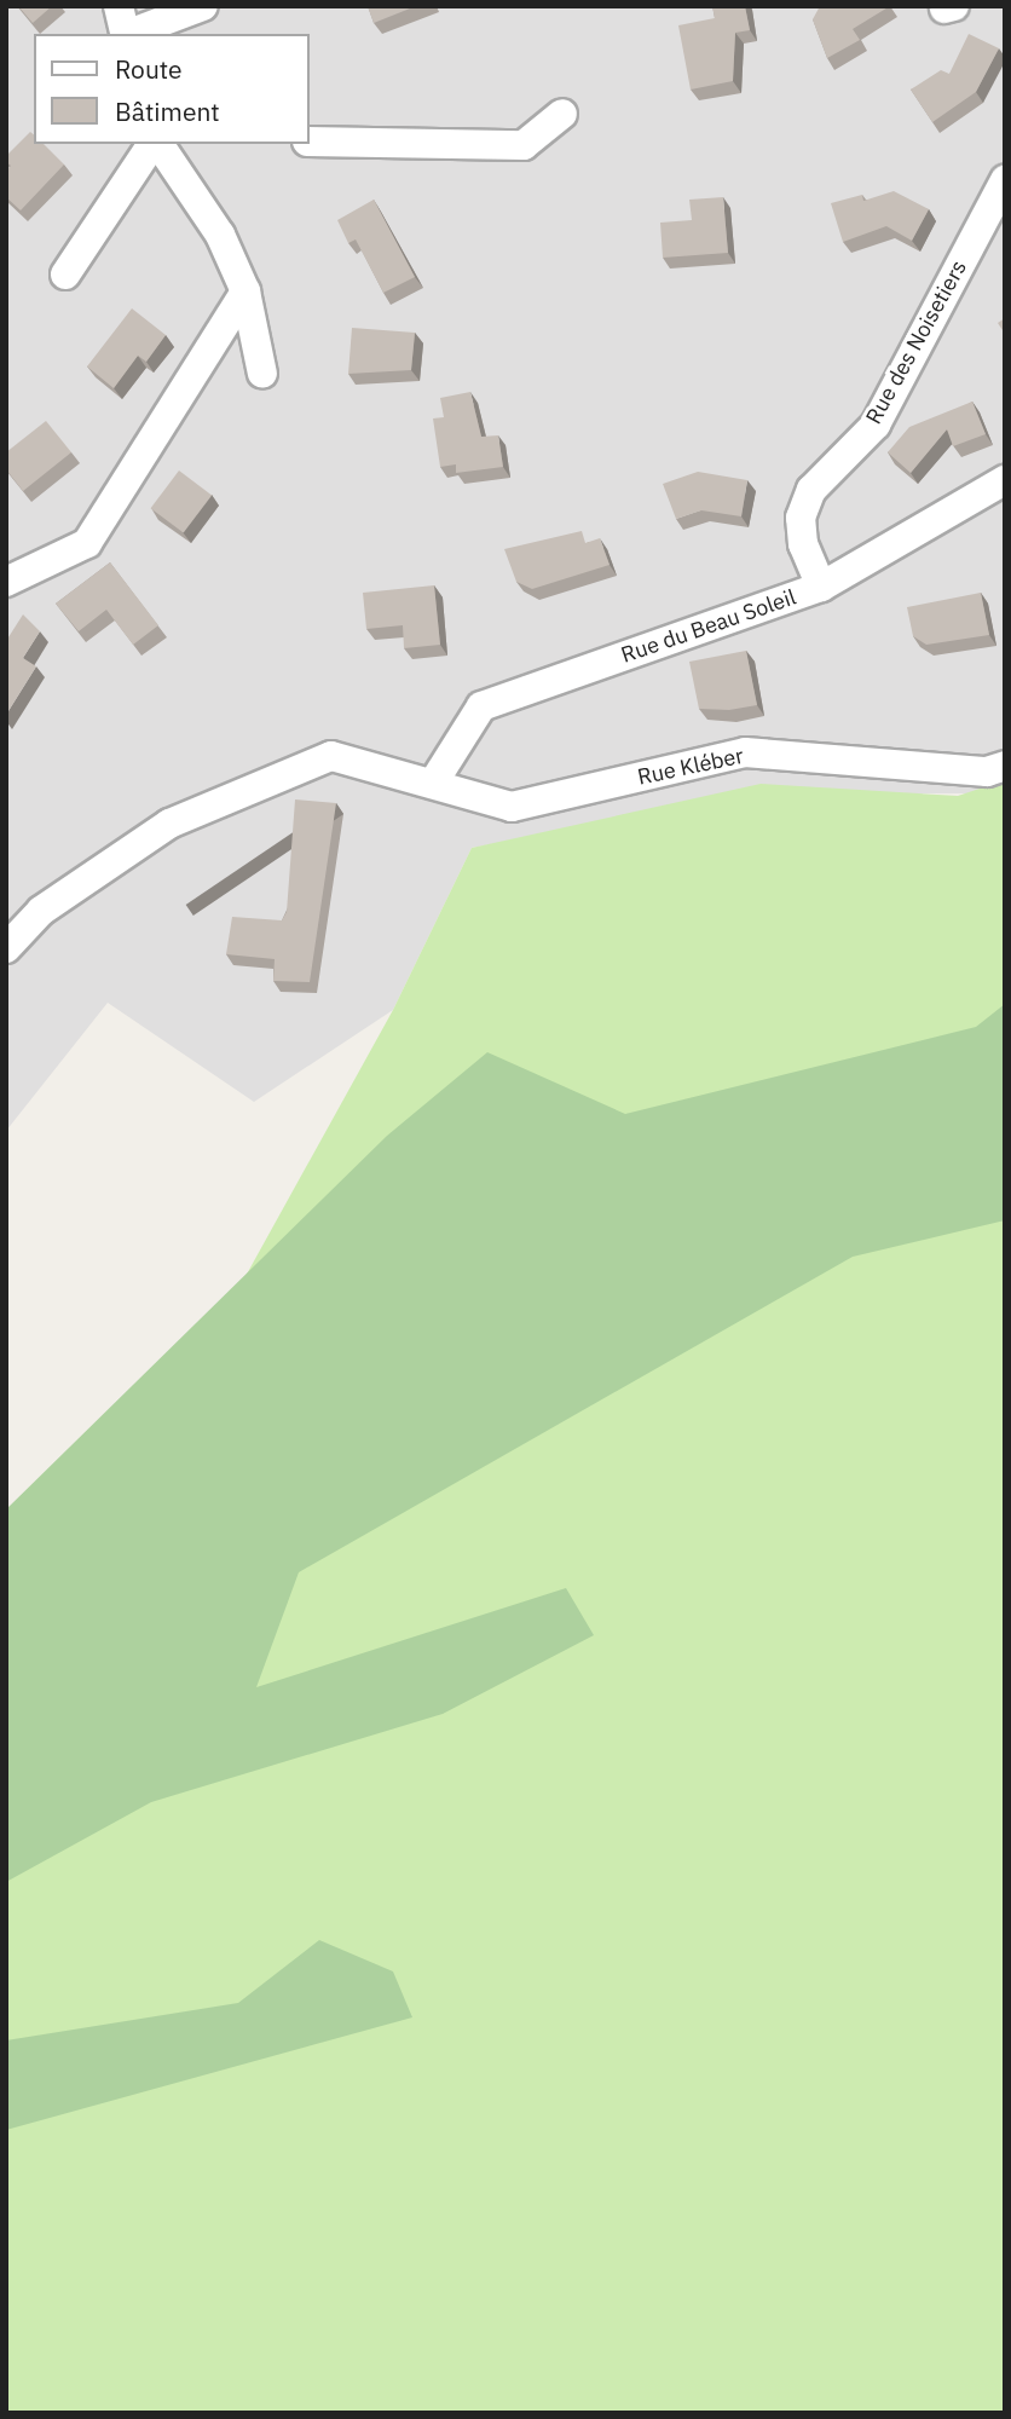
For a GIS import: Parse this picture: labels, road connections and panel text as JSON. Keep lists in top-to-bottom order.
{
  "streets": {
    "street": ["Rue des Noisetiers", "Rue du Beau Soleil", "Rue Kléber"]
  },
  "crossings": [
    ["Rue des Noisetiers", "Rue du Beau Soleil"],
    ["Rue du Beau Soleil", "Rue Kléber"]
  ],
  "legend": ["Route", "Bâtiment"]
}
